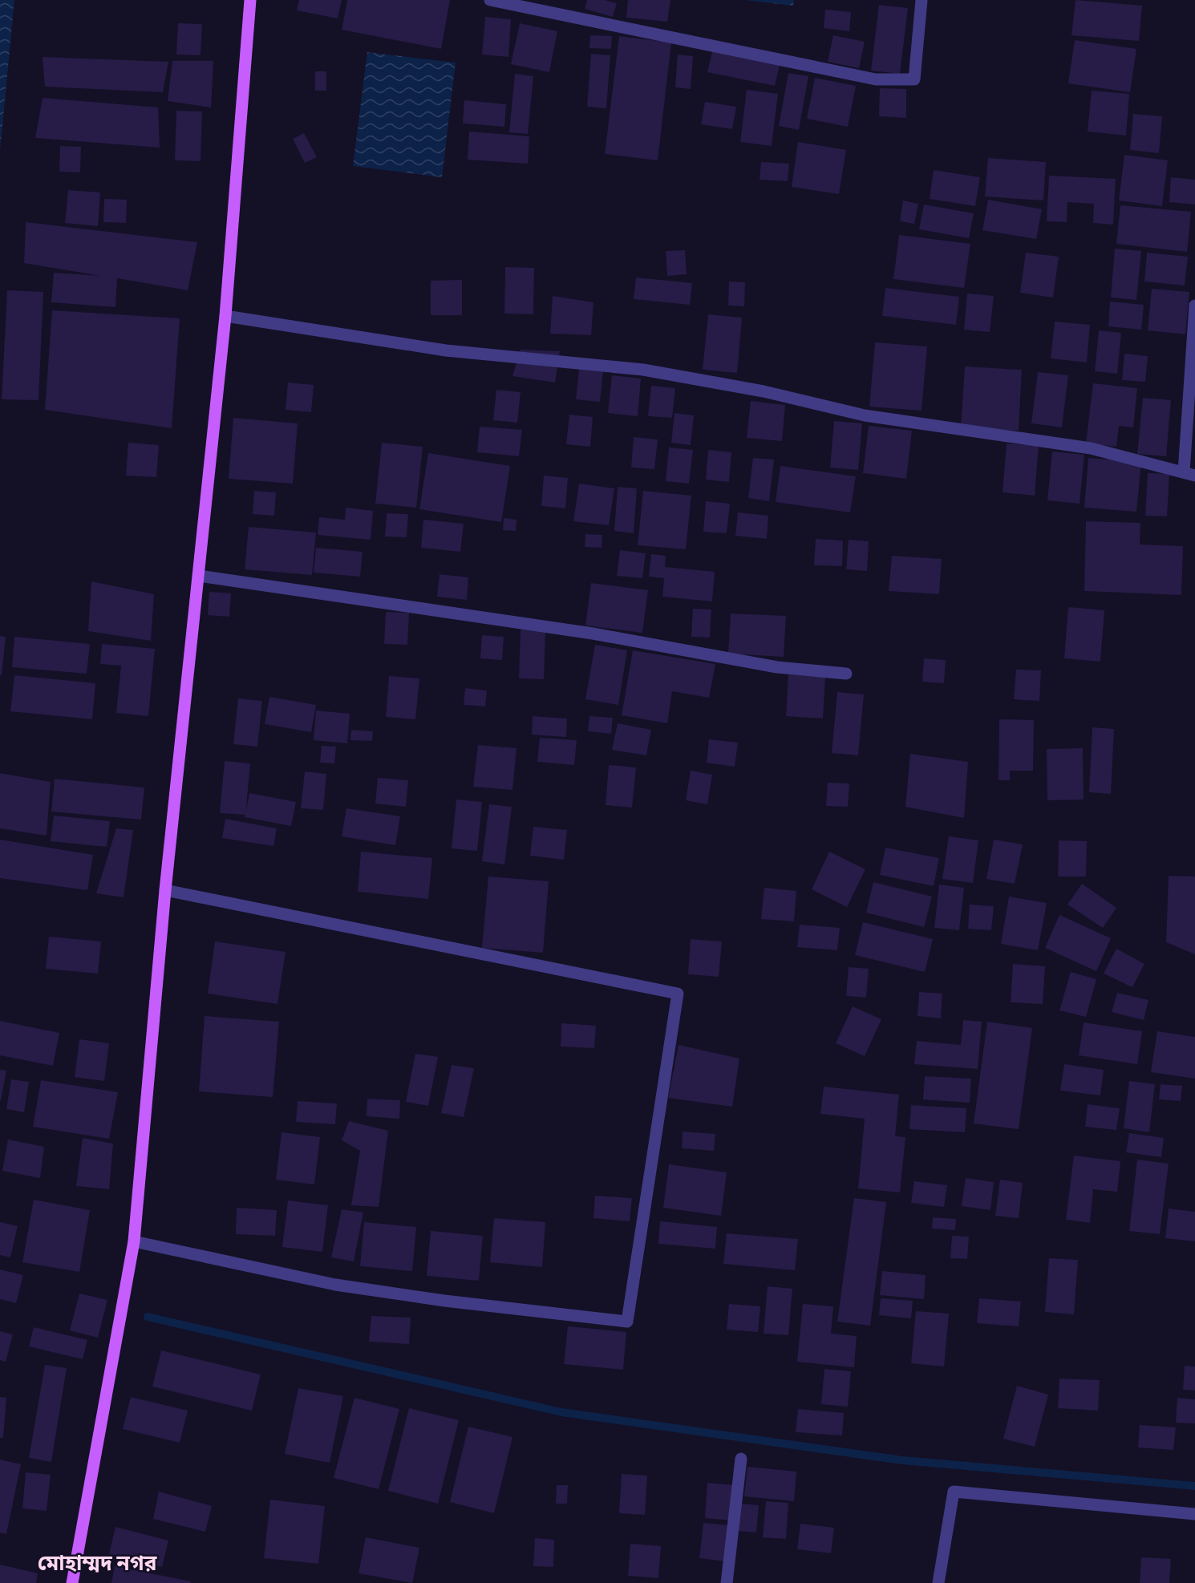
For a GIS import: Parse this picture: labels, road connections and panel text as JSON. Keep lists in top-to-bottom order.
{
  "districts": ["মোহাম্মদ নগর"]
}
